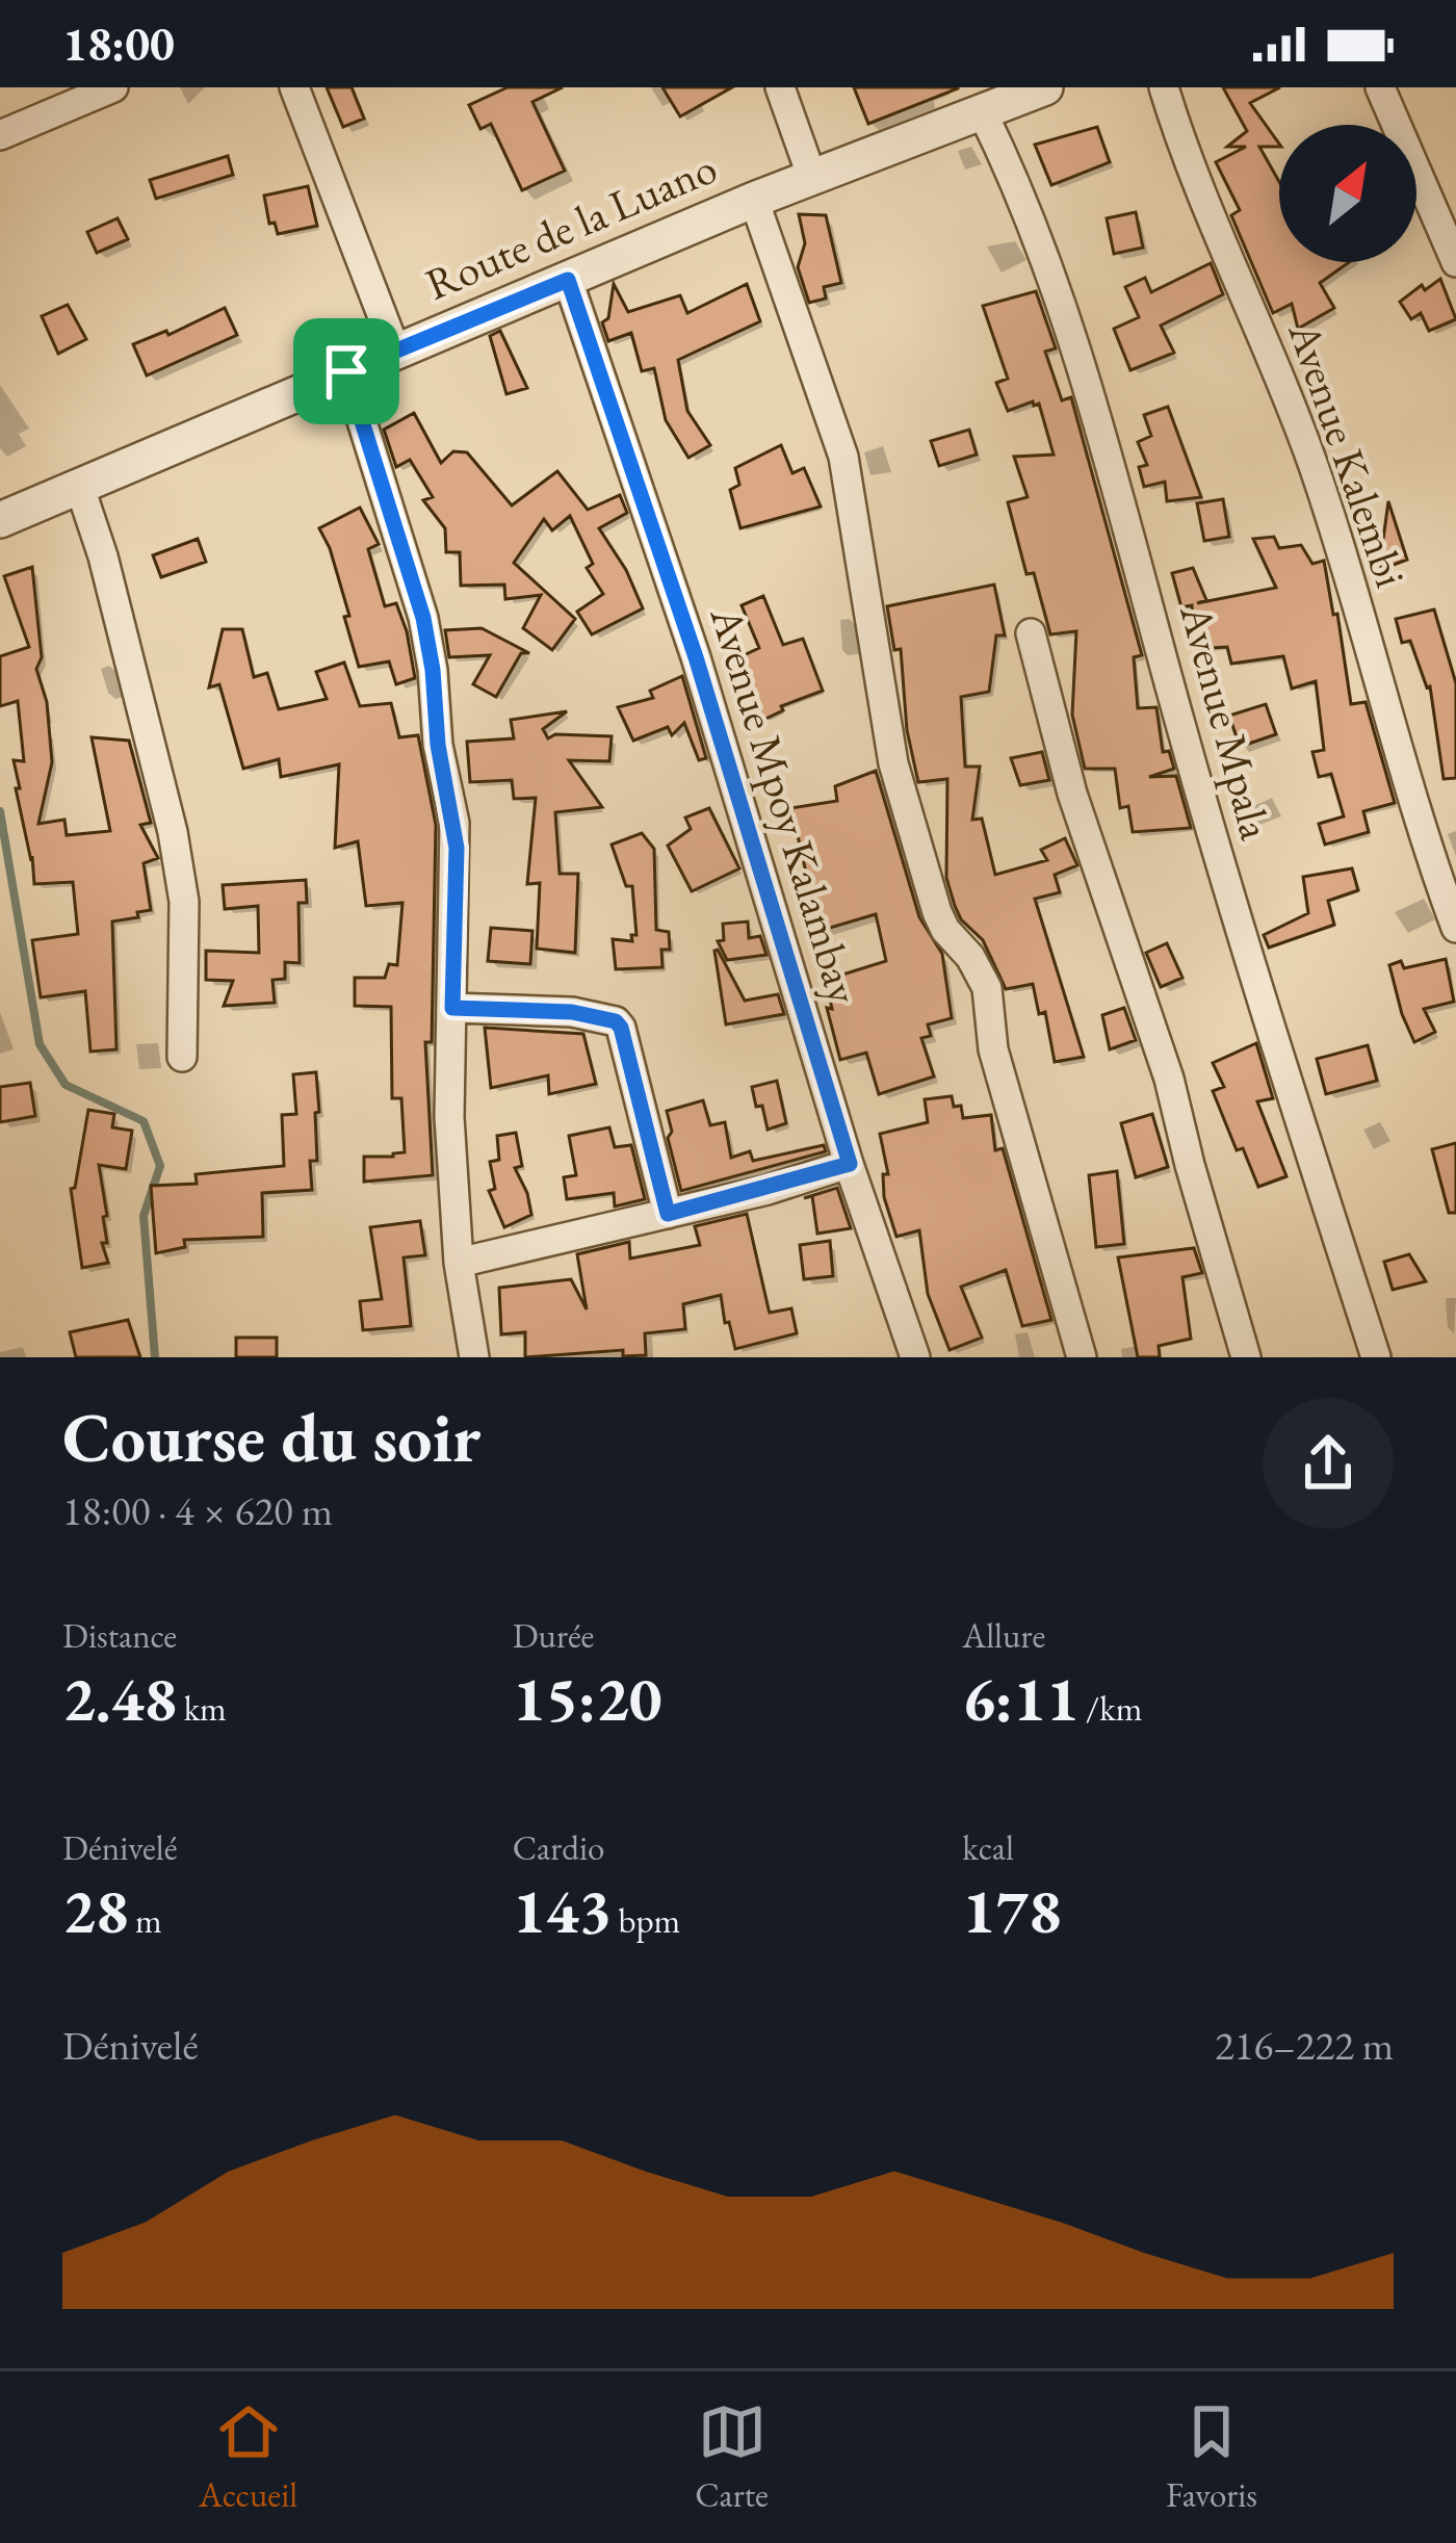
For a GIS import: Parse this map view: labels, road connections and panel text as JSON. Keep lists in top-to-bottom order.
{
  "streets": {
    "street": [
      "Route de la Luano",
      "Avenue Kalembi",
      "Avenue Mpala",
      "Avenue Mpoy Kalambay"
    ]
  },
  "crossings": [
    ["Route de la Luano", "Avenue Mpala"],
    ["Route de la Luano", "Avenue Mpoy Kalambay"]
  ],
  "north": "top right",
  "page": {
    "status": "18:00",
    "heading": ["Course du soir", "18:00 · 4 × 620 m"],
    "stats": [
      ["Distance", "2.48 km"],
      ["Durée", "15:20"],
      ["Allure", "6:11 /km"],
      ["Dénivelé", "28 m"],
      ["Cardio", "143 bpm"],
      ["kcal", "178"]
    ],
    "chart": ["Dénivelé", "216–222 m"],
    "tabs": ["Accueil", "Carte", "Favoris"]
  }
}
